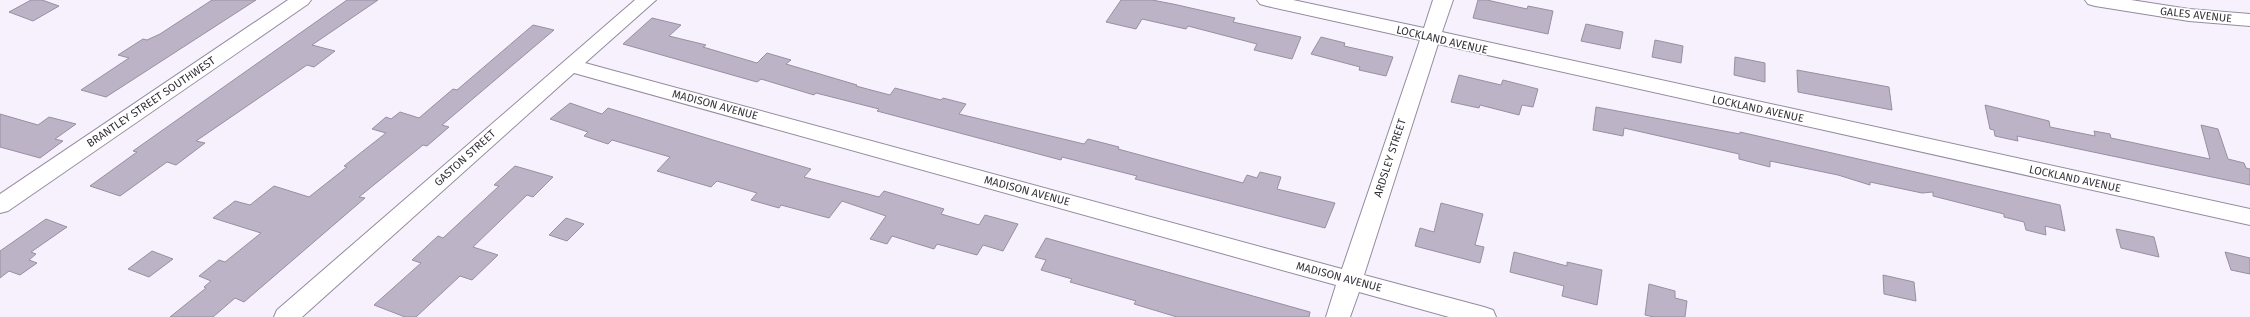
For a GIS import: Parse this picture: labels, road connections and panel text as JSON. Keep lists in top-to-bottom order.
{
  "streets": {
    "street": [
      "GALES AVENUE",
      "LOCKLAND AVENUE",
      "BRANTLEY STREET SOUTHWEST",
      "MADISON AVENUE",
      "GASTON STREET",
      "ARDSLEY STREET"
    ]
  },
  "crossings": [
    ["LOCKLAND AVENUE", "ARDSLEY STREET"],
    ["MADISON AVENUE", "GASTON STREET"],
    ["MADISON AVENUE", "ARDSLEY STREET"]
  ]
}
